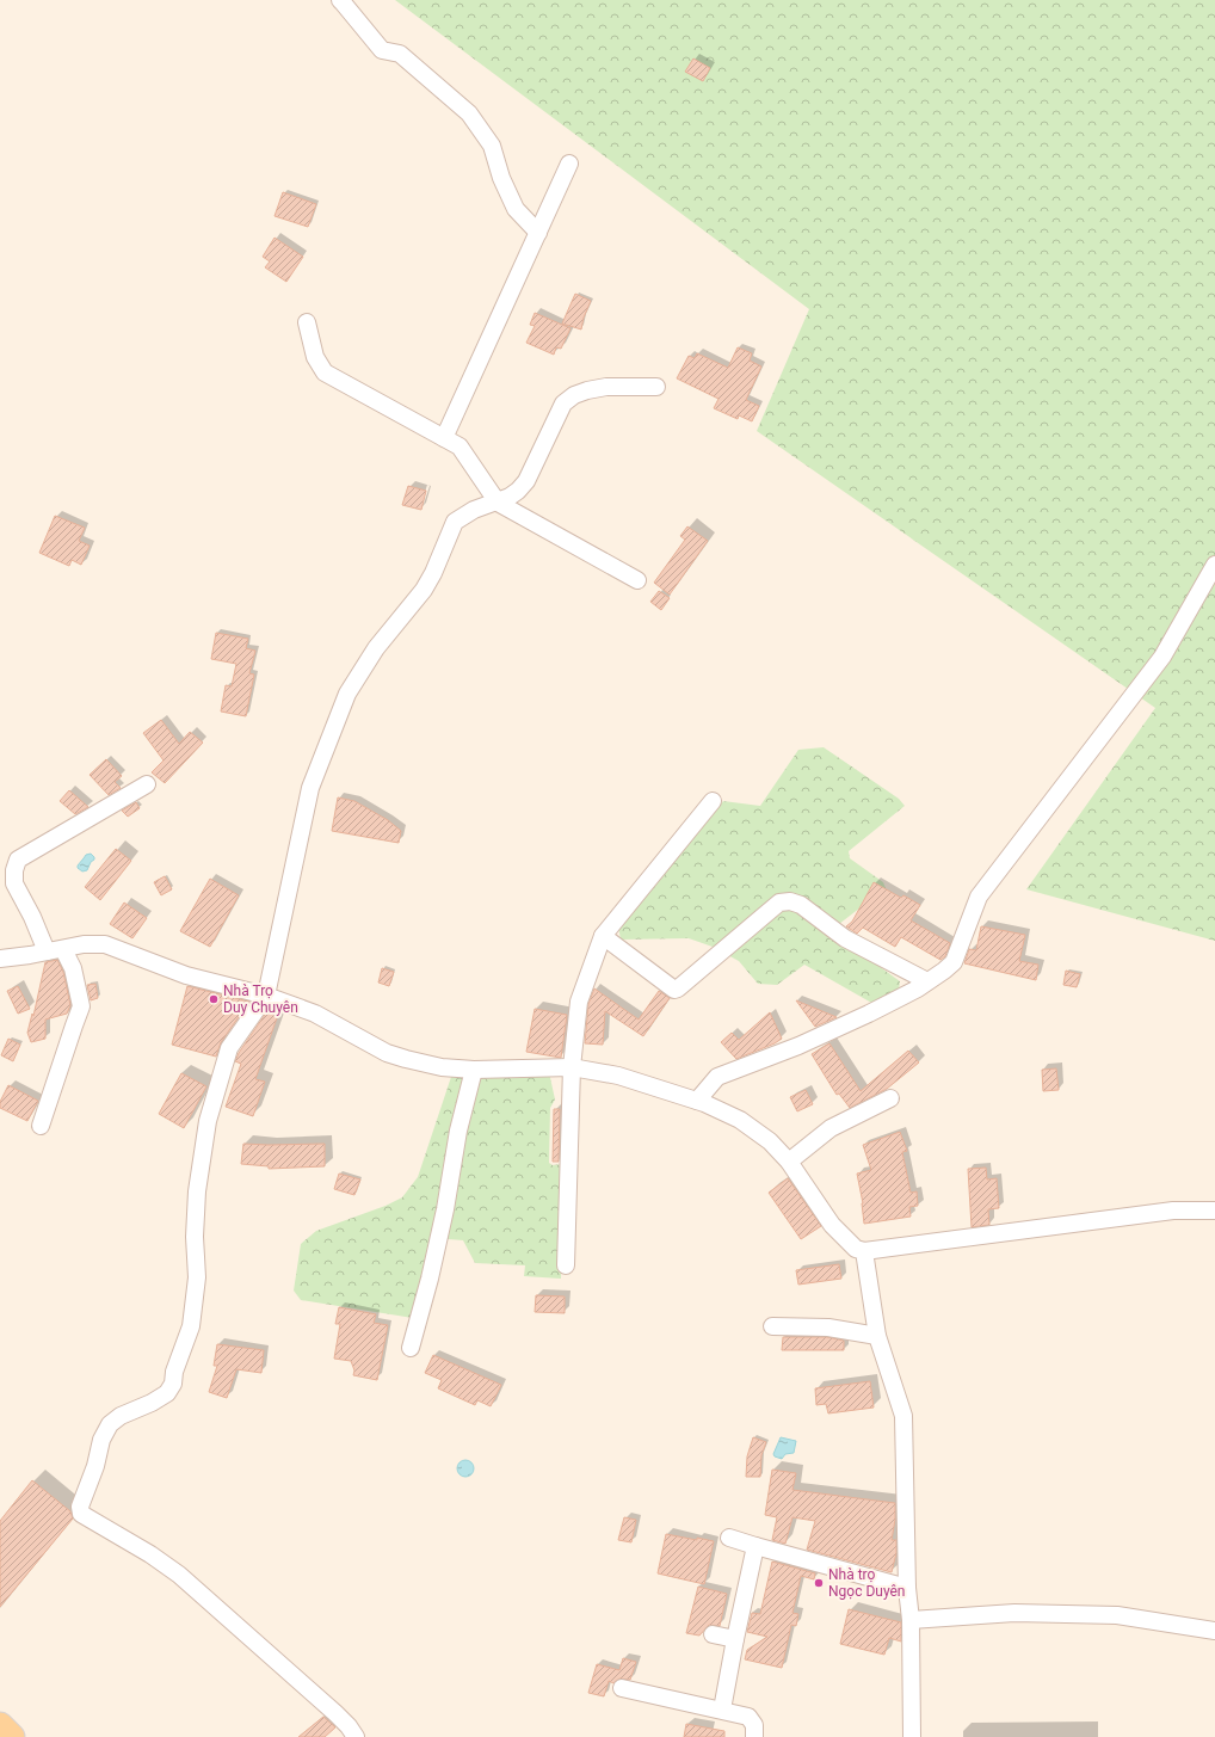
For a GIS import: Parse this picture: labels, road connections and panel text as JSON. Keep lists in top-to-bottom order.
{
  "places": ["Nhà Trọ Duy Chuyên", "Nhà trọ Ngọc Duyên"]
}
